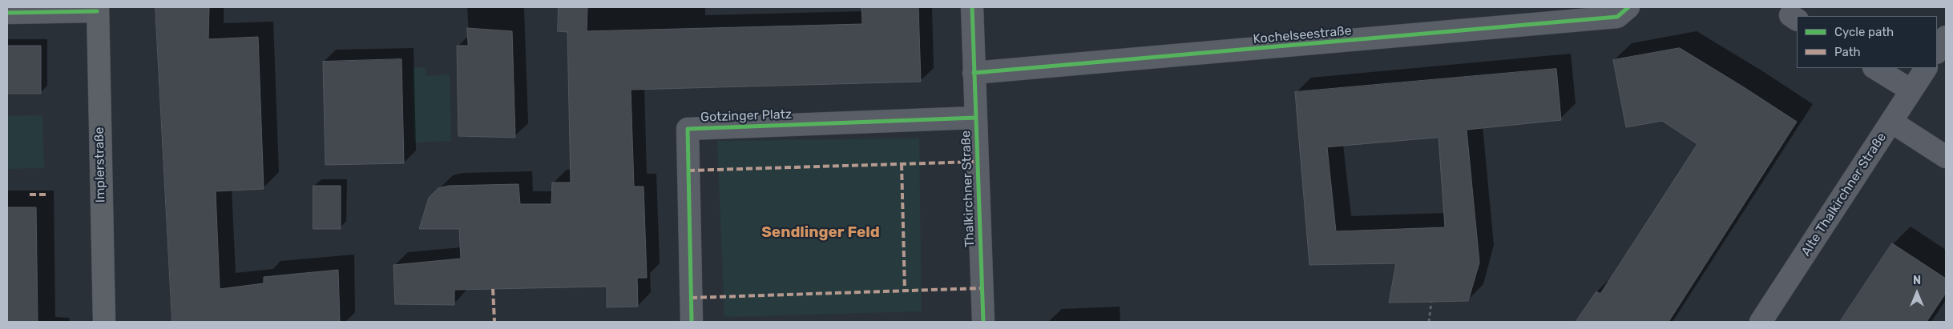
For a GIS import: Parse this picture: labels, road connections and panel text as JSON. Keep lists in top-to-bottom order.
{
  "streets": {
    "main road": ["Implerstraße"],
    "street": [
      "Kochelseestraße",
      "Gotzinger Platz",
      "Thalkirchner Straße",
      "Alte Thalkirchner Straße"
    ]
  },
  "crossings": [
    ["Kochelseestraße", "Thalkirchner Straße"],
    ["Gotzinger Platz", "Thalkirchner Straße"]
  ],
  "districts": ["Sendlinger Feld"],
  "legend": ["Cycle path", "Path"],
  "north": "top"
}
